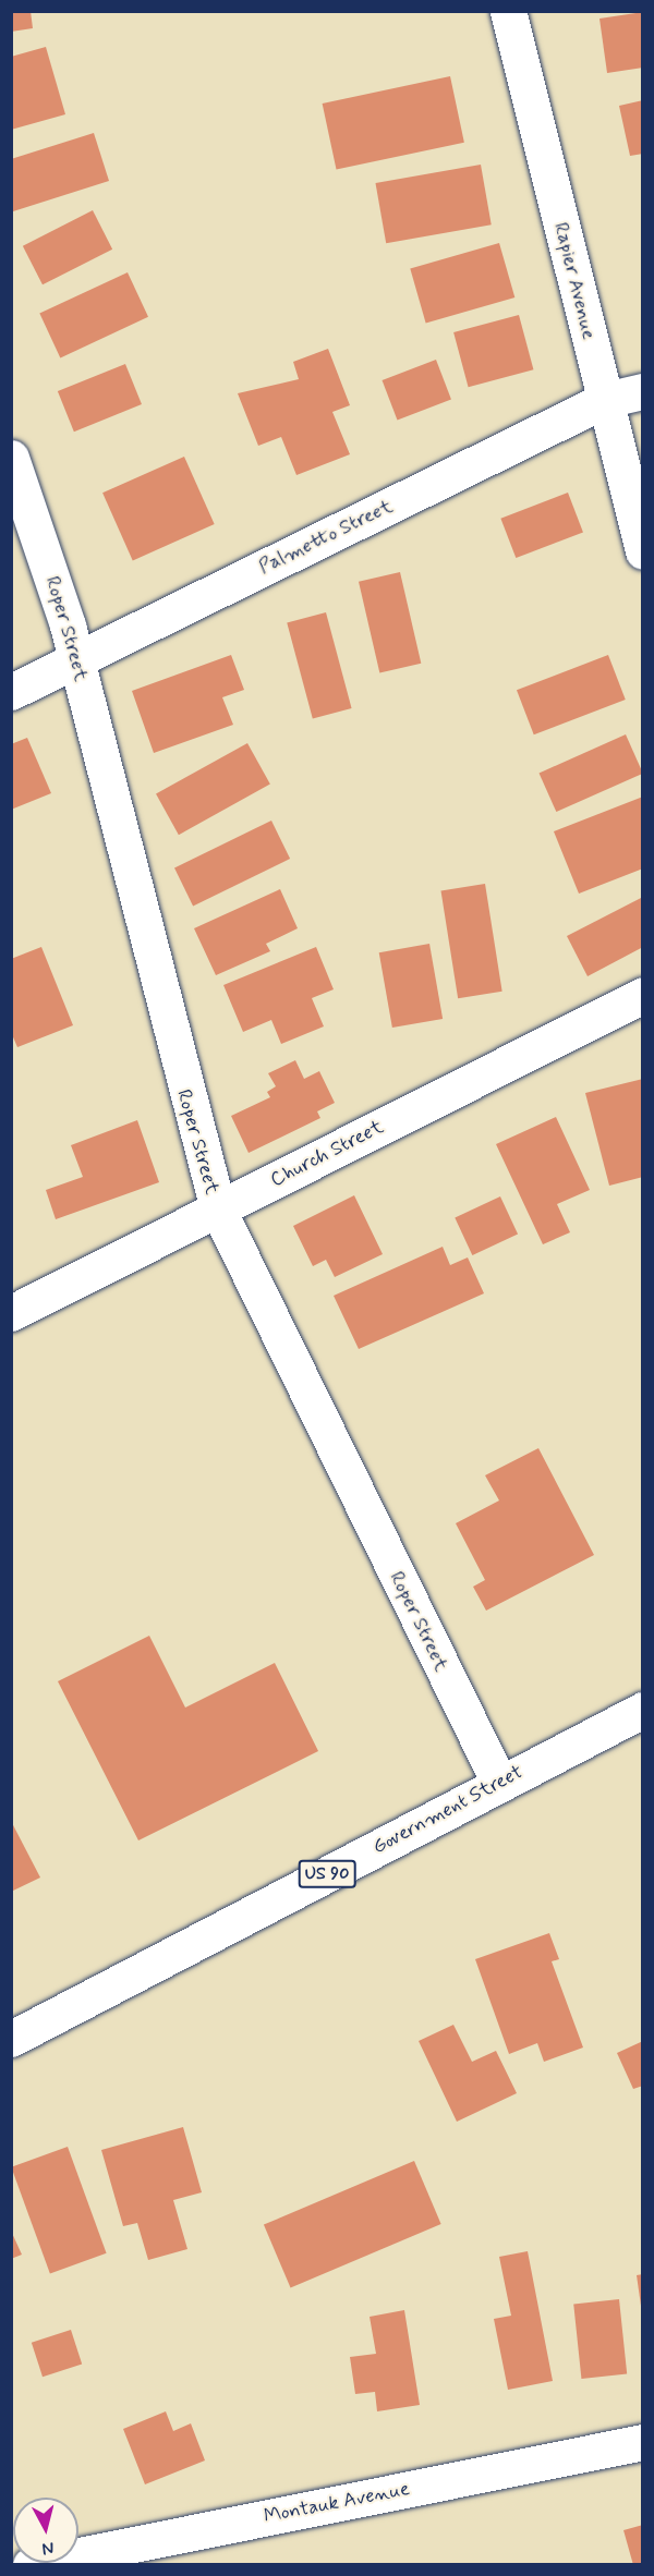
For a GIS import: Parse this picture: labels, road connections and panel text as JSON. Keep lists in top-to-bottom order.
{
  "streets": {
    "street": [
      "Rapier Avenue",
      "Palmetto Street",
      "Roper Street",
      "Church Street",
      "Government Street",
      "US 90",
      "Montauk Avenue"
    ]
  },
  "crossings": [
    ["Rapier Avenue", "Palmetto Street"],
    ["Palmetto Street", "Roper Street"],
    ["Roper Street", "Church Street"],
    ["Roper Street", "Government Street"]
  ],
  "north": "bottom"
}
